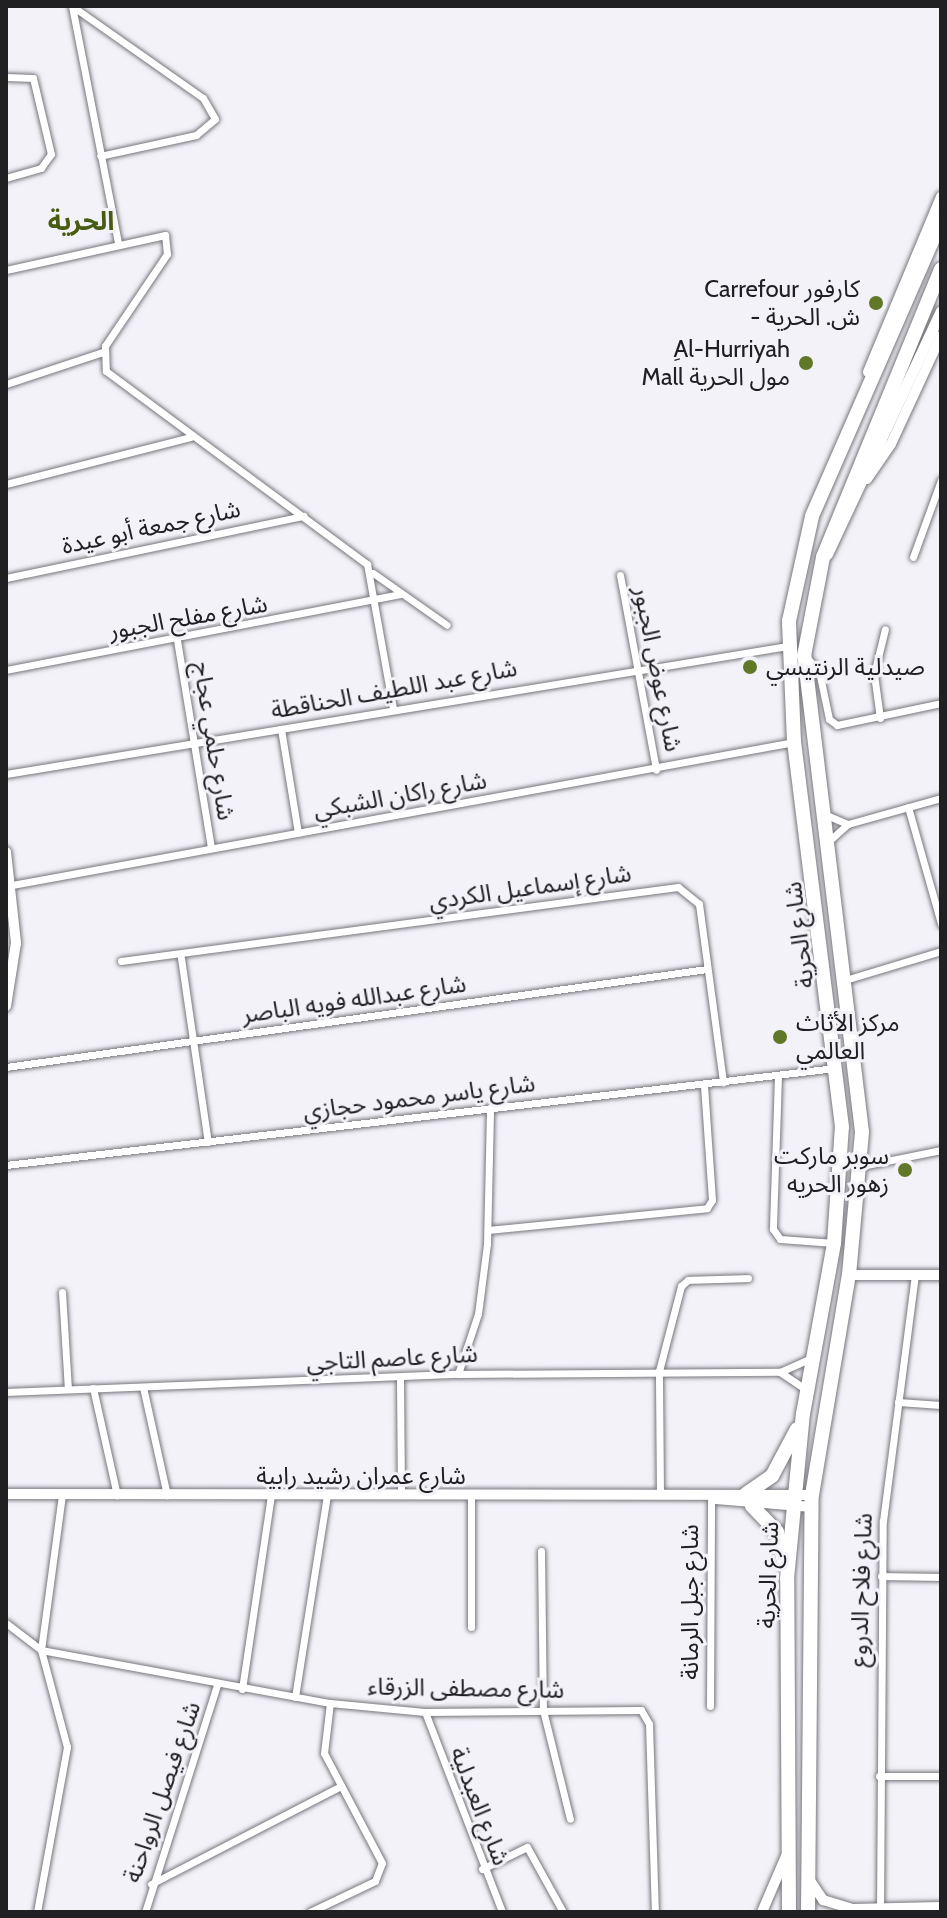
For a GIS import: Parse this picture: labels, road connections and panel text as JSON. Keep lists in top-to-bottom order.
{
  "streets": {
    "highway": ["شارع الحرية"],
    "street": [
      "شارع جمعة أبو عيدة",
      "شارع مفلح الجبور",
      "شارع عوض الجبور",
      "شارع عبد اللطيف الحناقطة",
      "شارع حلمي عجاج",
      "شارع راكان الشبكي",
      "شارع إسماعيل الكردي",
      "شارع عبدالله فويه الباصر",
      "شارع ياسر محمود حجازي",
      "شارع عاصم التاجي",
      "شارع عمران رشيد رابية",
      "شارع فلاح الدروع",
      "شارع جبل الرمانة",
      "شارع مصطفى الزرقاء",
      "شارع فيصل الرواحنة",
      "شارع العبدلية"
    ]
  },
  "crossings": [
    ["شارع مفلح الجبور", "شارع حلمي عجاج"],
    ["شارع عوض الجبور", "شارع عبد اللطيف الحناقطة"],
    ["شارع عوض الجبور", "شارع راكان الشبكي"],
    ["شارع عبد اللطيف الحناقطة", "شارع حلمي عجاج"],
    ["شارع عبد اللطيف الحناقطة", "شارع الحرية"],
    ["شارع حلمي عجاج", "شارع راكان الشبكي"],
    ["شارع راكان الشبكي", "شارع الحرية"],
    ["شارع إسماعيل الكردي", "شارع عبدالله فويه الباصر"],
    ["شارع إسماعيل الكردي", "شارع ياسر محمود حجازي"],
    ["شارع الحرية", "شارع ياسر محمود حجازي"],
    ["شارع الحرية", "شارع عاصم التاجي"],
    ["شارع الحرية", "شارع عمران رشيد رابية"],
    ["شارع عمران رشيد رابية", "شارع جبل الرمانة"],
    ["شارع مصطفى الزرقاء", "شارع فيصل الرواحنة"],
    ["شارع مصطفى الزرقاء", "شارع العبدلية"]
  ],
  "districts": ["الحرية"],
  "places": [
    "Carrefour كارفور - ش. الحرية",
    "ِAl-Hurriyah Mall مول الحرية",
    "صيدلية الرنتيسي",
    "مركز الأثاث العالمي",
    "سوبر ماركت زهور الحريه"
  ]
}
